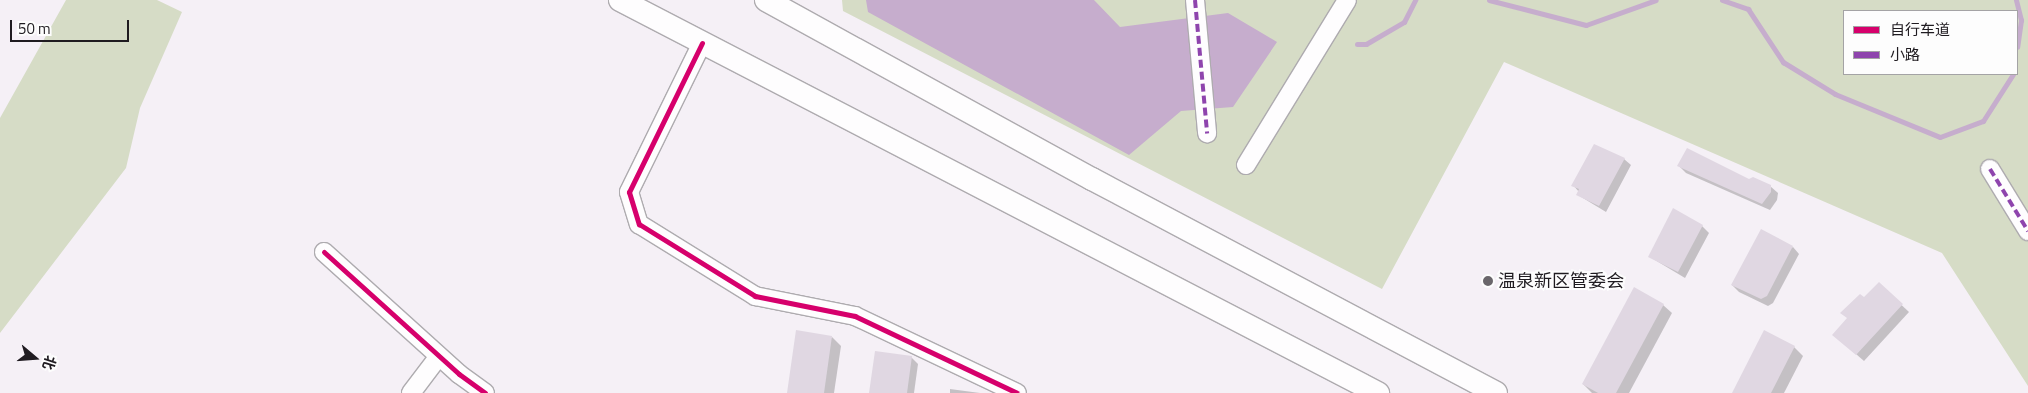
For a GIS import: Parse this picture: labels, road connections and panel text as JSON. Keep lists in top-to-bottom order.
{
  "places": ["温泉新区管委会"],
  "legend": ["自行车道", "小路"],
  "scale_bar": "50 m",
  "north": "right"
}
